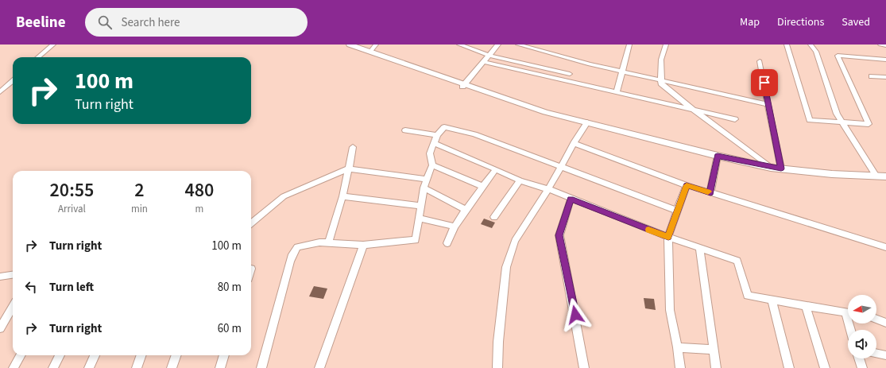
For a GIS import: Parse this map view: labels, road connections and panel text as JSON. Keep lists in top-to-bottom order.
{
  "north": "left",
  "page": {
    "header": "Beeline",
    "search": "Search here",
    "nav": ["Map", "Directions", "Saved"],
    "turn": ["100 m", "Turn right"],
    "eta": [
      "20:55",
      "Arrival",
      "2",
      "min",
      "480",
      "m"
    ],
    "list": [
      {
        "name": "Turn right",
        "value": "100 m"
      },
      {
        "name": "Turn left",
        "value": "80 m"
      },
      {
        "name": "Turn right",
        "value": "60 m"
      }
    ]
  }
}
